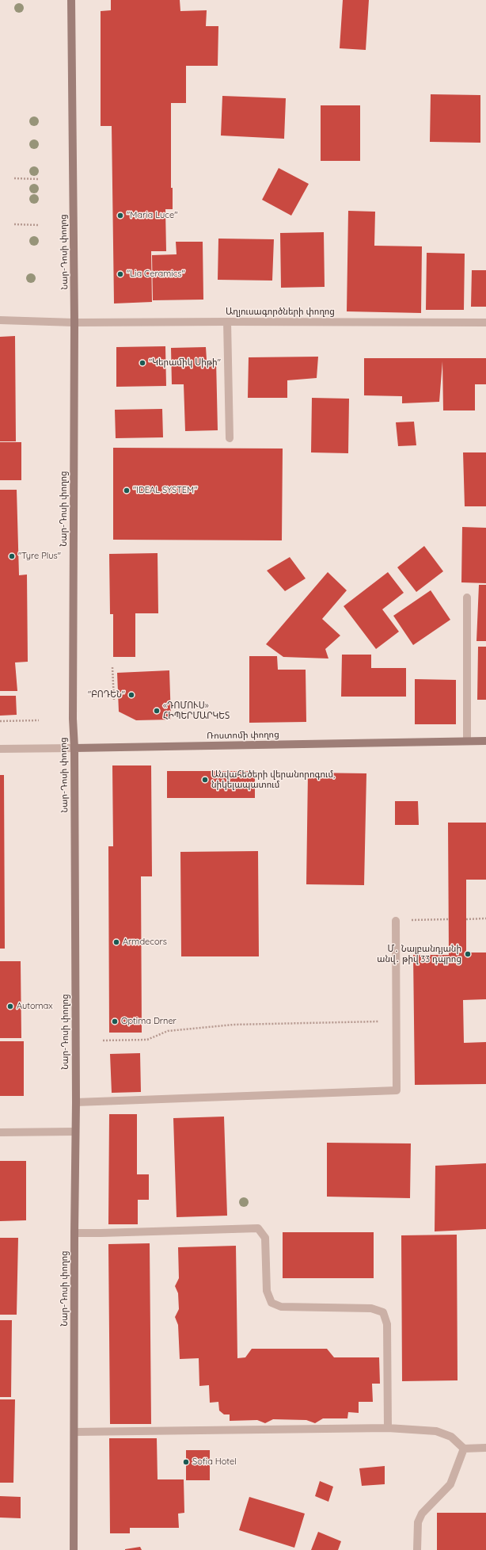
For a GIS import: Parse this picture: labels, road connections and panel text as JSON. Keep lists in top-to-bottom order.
{
  "streets": {
    "main road": ["Նար-Դոսի փողոց", "Ռոստոմի փողոց"],
    "street": ["Աղյուսագործների փողոց"]
  },
  "crossings": [
    ["Նար-Դոսի փողոց", "Աղյուսագործների փողոց"],
    ["Նար-Դոսի փողոց", "Ռոստոմի փողոց"]
  ],
  "places": [
    "\"Maria Luce\"",
    "\"Lia Ceramics\"",
    "\"Կերամիկ Սիթի\"",
    "\"IDEAL SYSTEM\"",
    "\"Tyre Plus\"",
    "\"ԲՈԴԵՆ\"",
    "«ԴՈՄՈՒՍ» ՀԻՊԵՐՄԱՐԿԵՏ",
    "Անվահեծերի վերանորոգում, նիկելապատում",
    "Armdecors",
    "Մ․ Նալբանդյանի անվ․ թիվ 33 դպրոց",
    "Automax",
    "Optima Drner",
    "Sofia Hotel"
  ]
}
